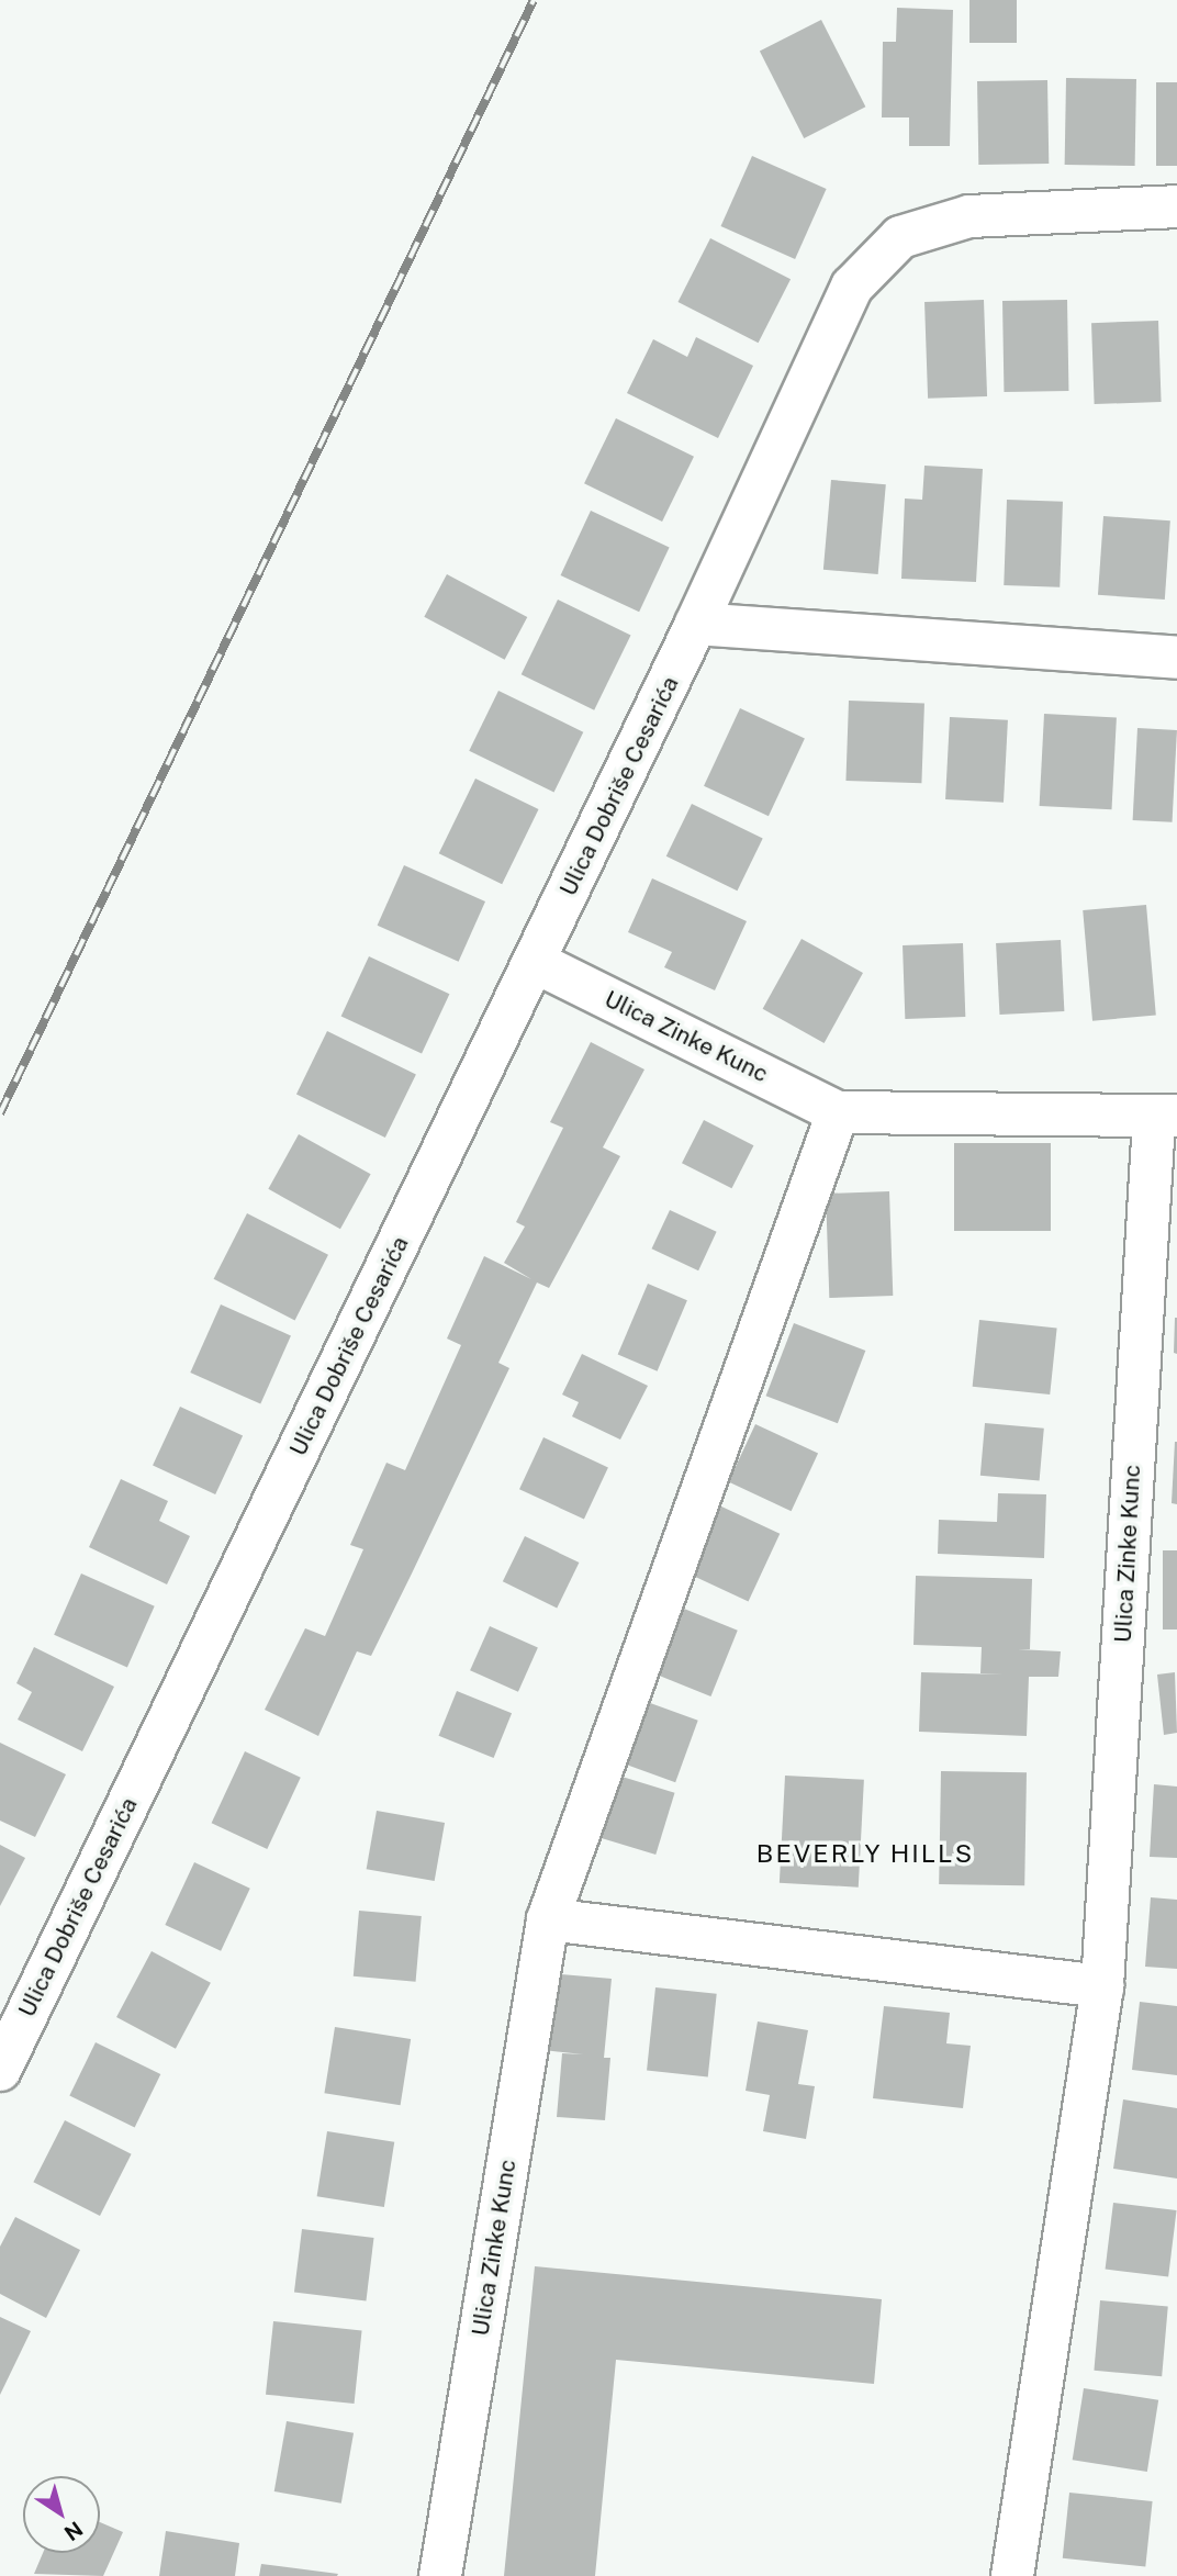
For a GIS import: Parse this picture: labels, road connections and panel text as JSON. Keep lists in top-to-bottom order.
{
  "streets": {
    "street": ["Ulica Dobriše Cesarića", "Ulica Zinke Kunc"]
  },
  "crossings": [
    ["Ulica Dobriše Cesarića", "Ulica Zinke Kunc"]
  ],
  "districts": ["BEVERLY HILLS"],
  "north": "bottom right"
}
